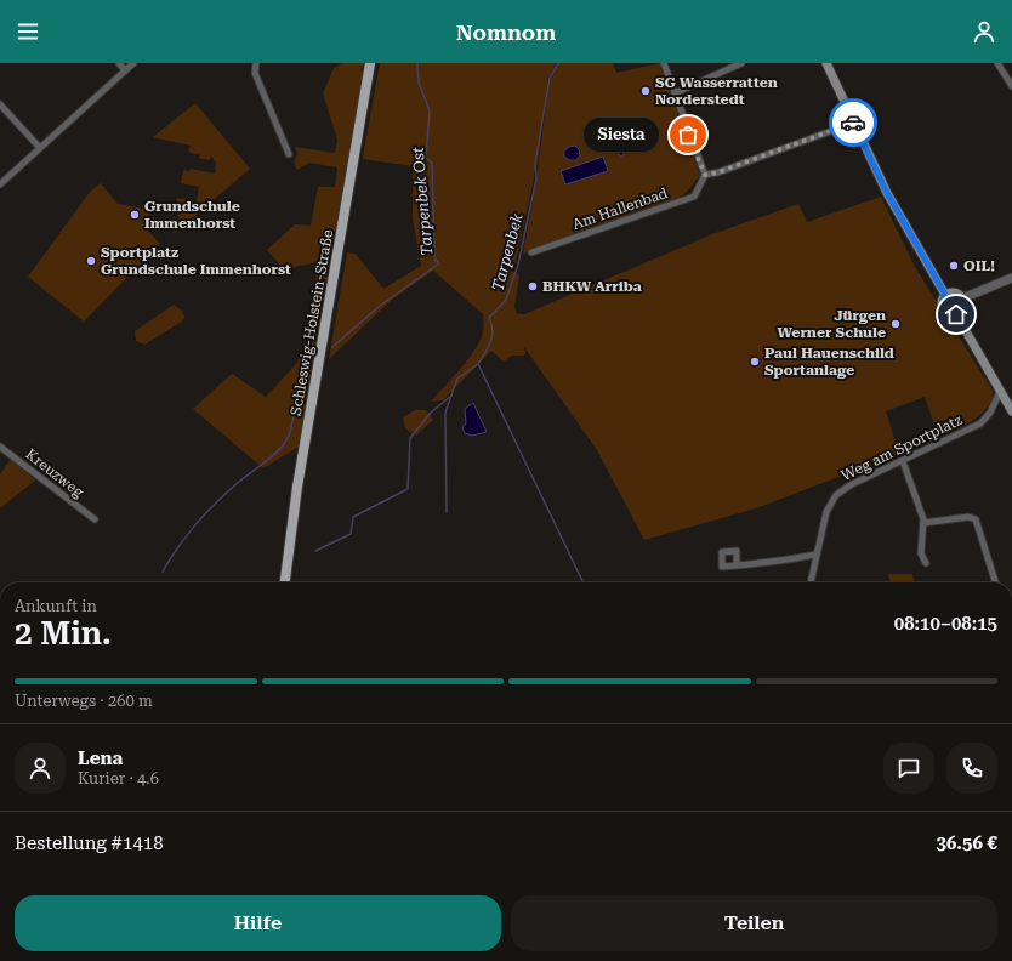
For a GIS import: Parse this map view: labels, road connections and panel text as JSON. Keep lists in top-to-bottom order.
{
  "streets": {
    "main road": ["Schleswig-Holstein-Straße"],
    "street": ["Am Hallenbad", "Weg am Sportplatz", "Kreuzweg"]
  },
  "water": ["Tarpenbek Ost", "Tarpenbek"],
  "places": [
    "SG Wasserratten Norderstedt",
    "Siesta",
    "Grundschule Immenhorst",
    "Sportplatz Grundschule Immenhorst",
    "OIL!",
    "BHKW Arriba",
    "Jürgen Werner Schule",
    "Paul Hauenschild Sportanlage"
  ],
  "page": {
    "header": "Nomnom",
    "bubble": "Siesta",
    "heading": ["2 Min.", "Ankunft in", "08:10–08:15"],
    "panel": [
      "Lena",
      "Kurier · 4.6",
      "Bestellung #1418",
      "36.56 €"
    ],
    "bar": "Unterwegs · 260 m",
    "buttons": ["Hilfe", "Teilen"]
  }
}
